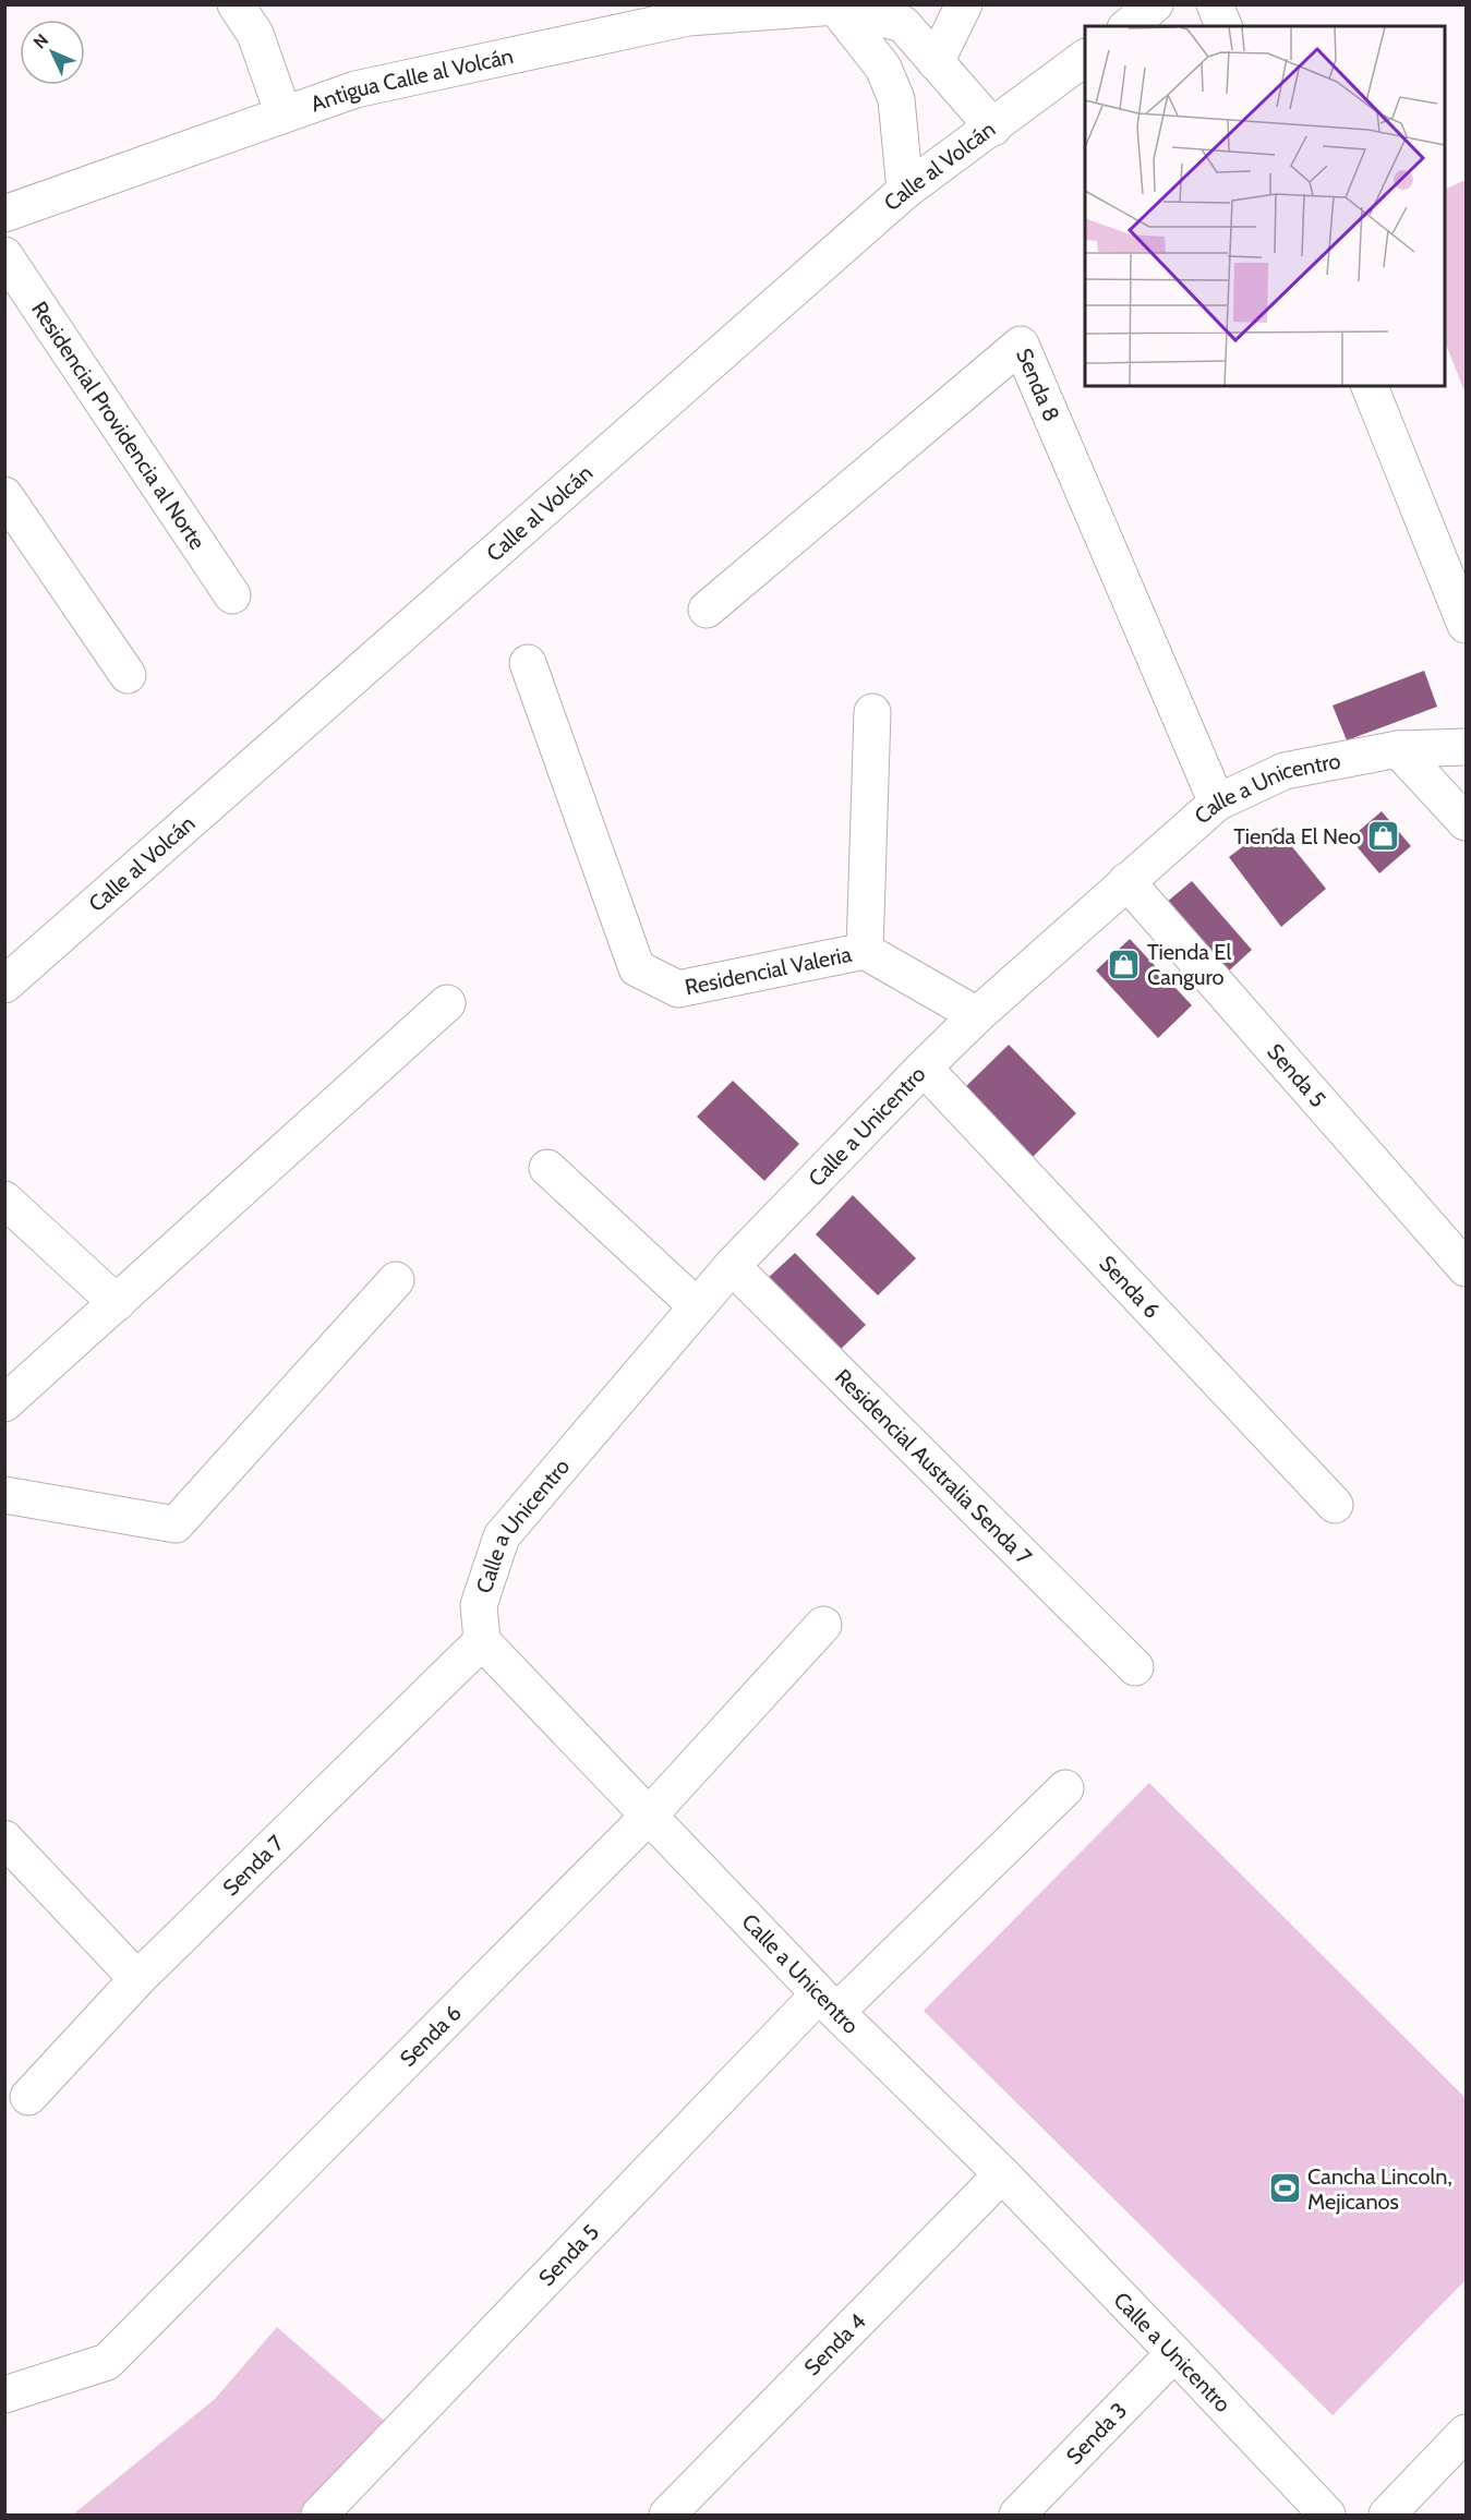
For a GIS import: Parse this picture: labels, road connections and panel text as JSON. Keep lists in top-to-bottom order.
{
  "streets": {
    "street": [
      "Antigua Calle al Volcán",
      "Calle al Volcán",
      "Senda 8",
      "Residencial Providencia al Norte",
      "Calle a Unicentro",
      "Residencial Valeria",
      "Senda 5",
      "Senda 6",
      "Residencial Australia Senda 7",
      "Senda 7",
      "Senda 4",
      "Senda 3"
    ]
  },
  "crossings": [
    ["Antigua Calle al Volcán", "Calle al Volcán"],
    ["Senda 8", "Calle a Unicentro"],
    ["Calle a Unicentro", "Residencial Valeria"],
    ["Calle a Unicentro", "Senda 5"],
    ["Calle a Unicentro", "Senda 6"],
    ["Calle a Unicentro", "Residencial Australia Senda 7"],
    ["Calle a Unicentro", "Senda 7"],
    ["Calle a Unicentro", "Senda 4"],
    ["Calle a Unicentro", "Senda 3"]
  ],
  "places": {
    "shop": ["Tienda El Neo", "Tienda El Canguro"],
    "sports": ["Cancha Lincoln, Mejicanos"]
  },
  "north": "top left"
}
